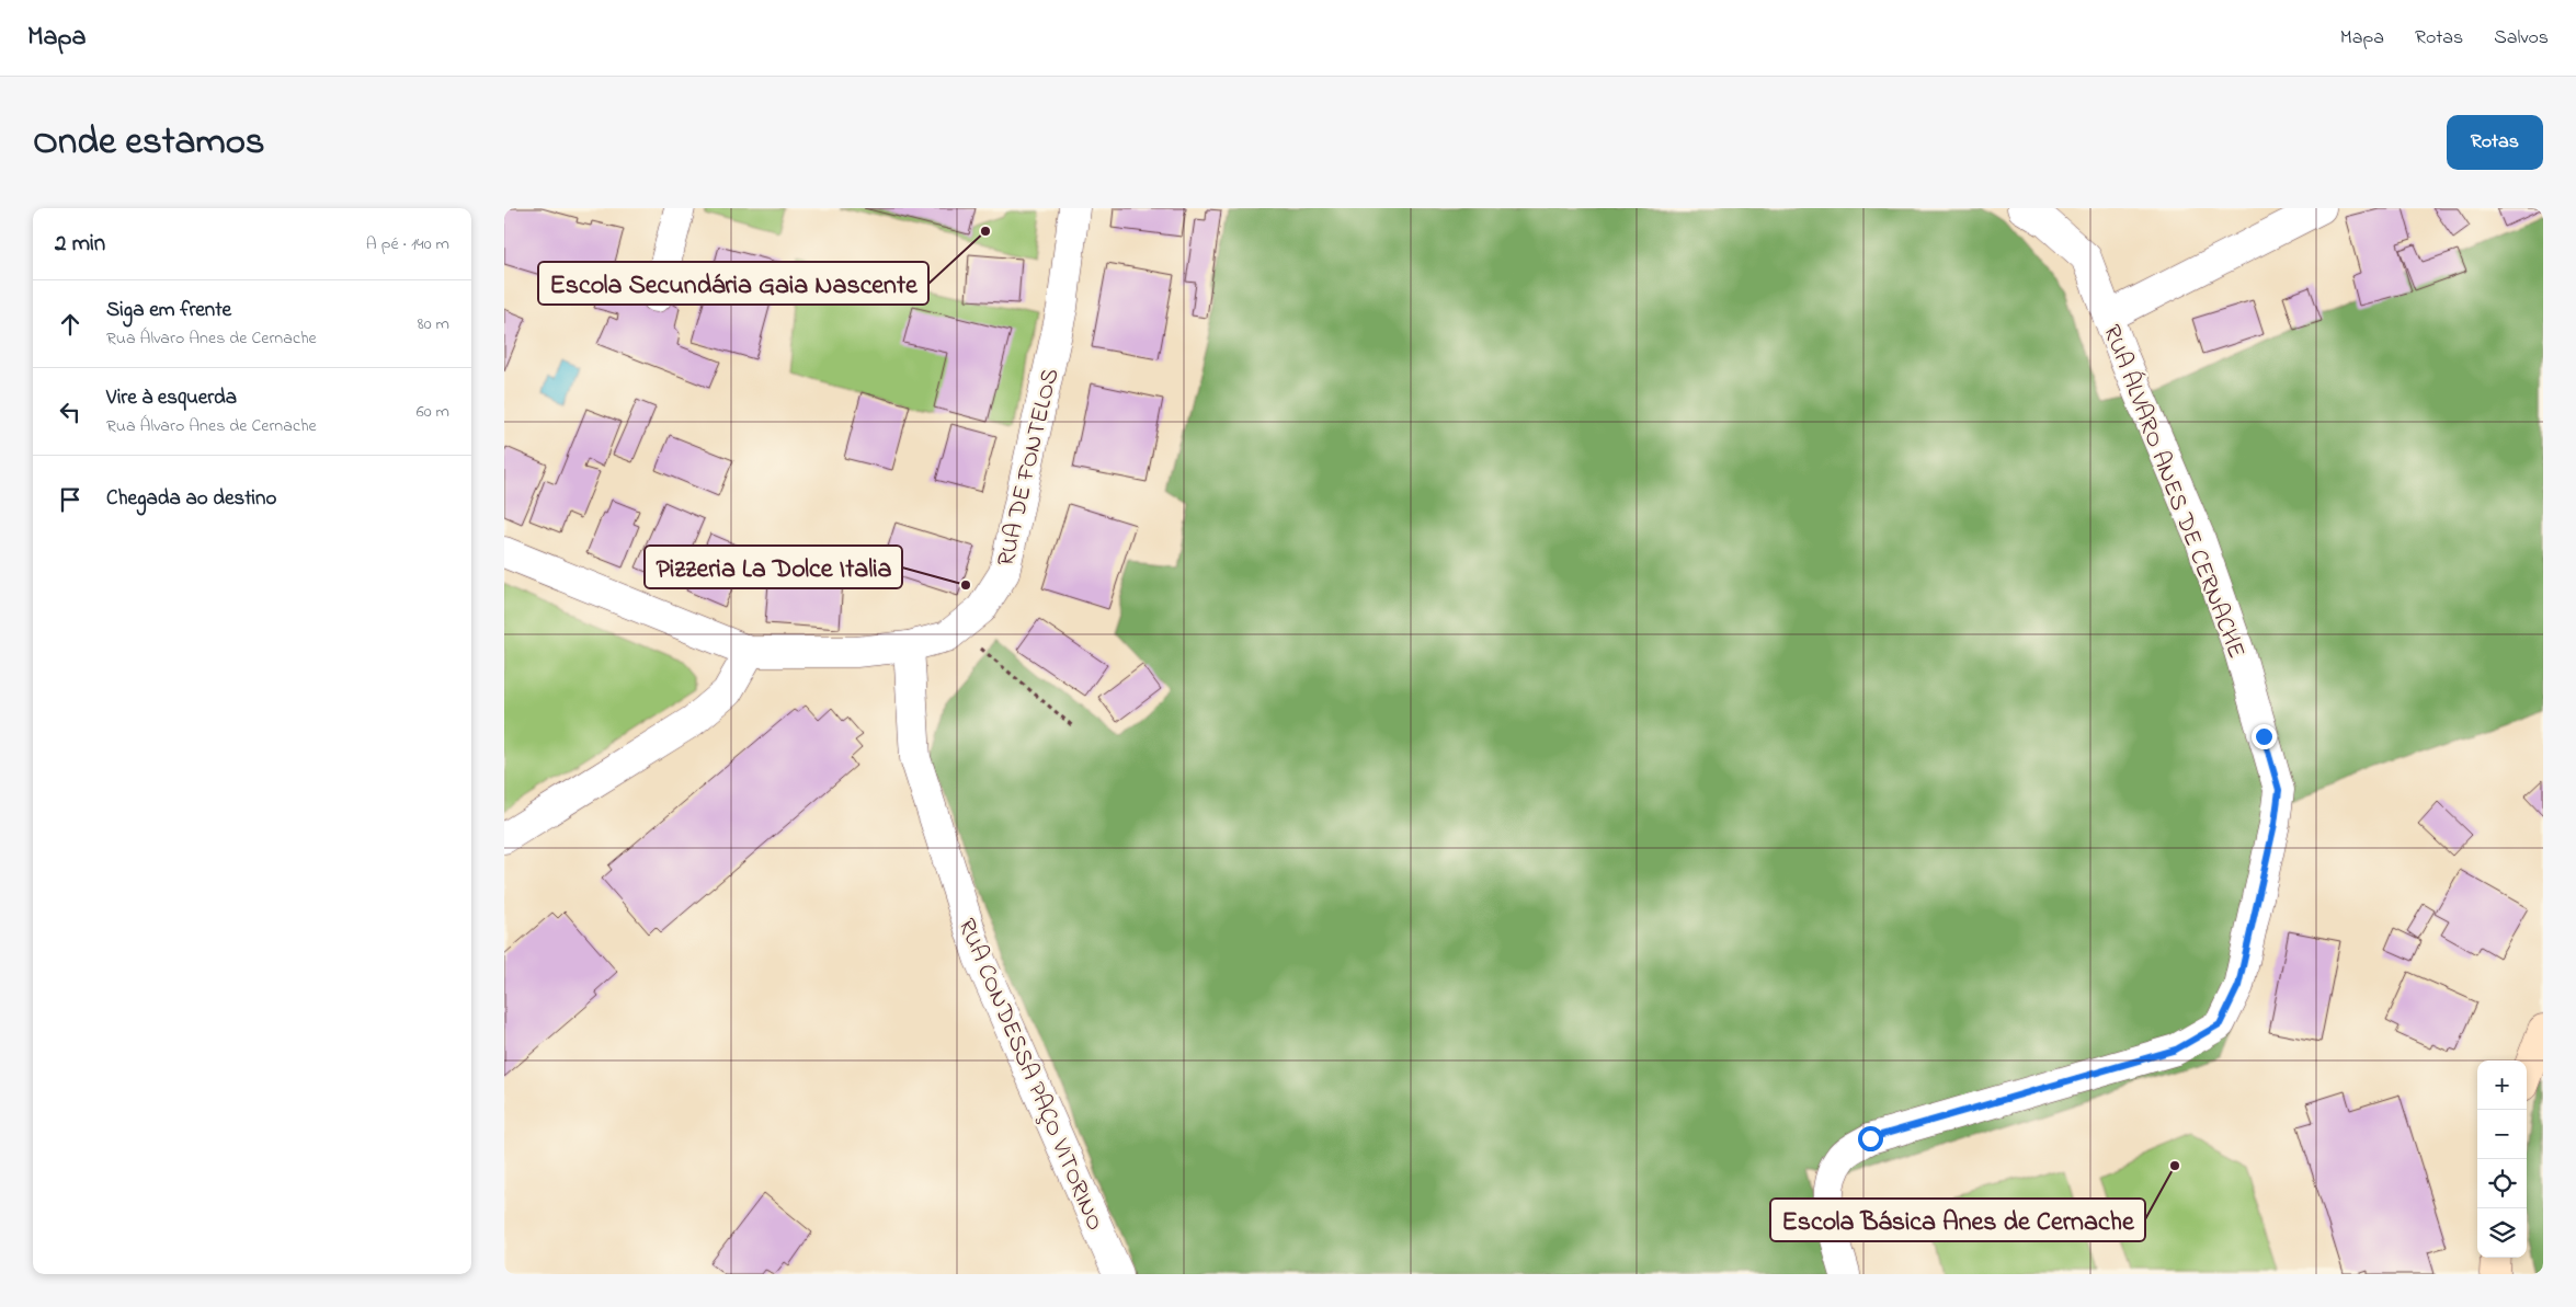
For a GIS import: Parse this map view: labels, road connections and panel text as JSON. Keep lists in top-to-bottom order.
{
  "streets": {
    "street": ["RUA DE FONTELOS", "RUA ÁLVARO ANES DE CERNACHE", "RUA CONDESSA PAÇO VITORINO"]
  },
  "crossings": [
    ["RUA DE FONTELOS", "RUA CONDESSA PAÇO VITORINO"]
  ],
  "places": ["Escola Secundária Gaia Nascente", "Pizzeria La Dolce Italia", "Escola Básica Anes de Cernache"],
  "page": {
    "header": "Mapa",
    "nav": ["Mapa", "Rotas", "Salvos"],
    "title": "Onde estamos",
    "buttons": "Rotas",
    "heading": ["2 min", "A pé · 140 m"],
    "list": [
      ["Siga em frente", "Rua Álvaro Anes de Cernache", "80 m"],
      ["Vire à esquerda", "Rua Álvaro Anes de Cernache", "60 m"],
      "Chegada ao destino"
    ],
    "map_buttons": ["+", "−"]
  }
}
